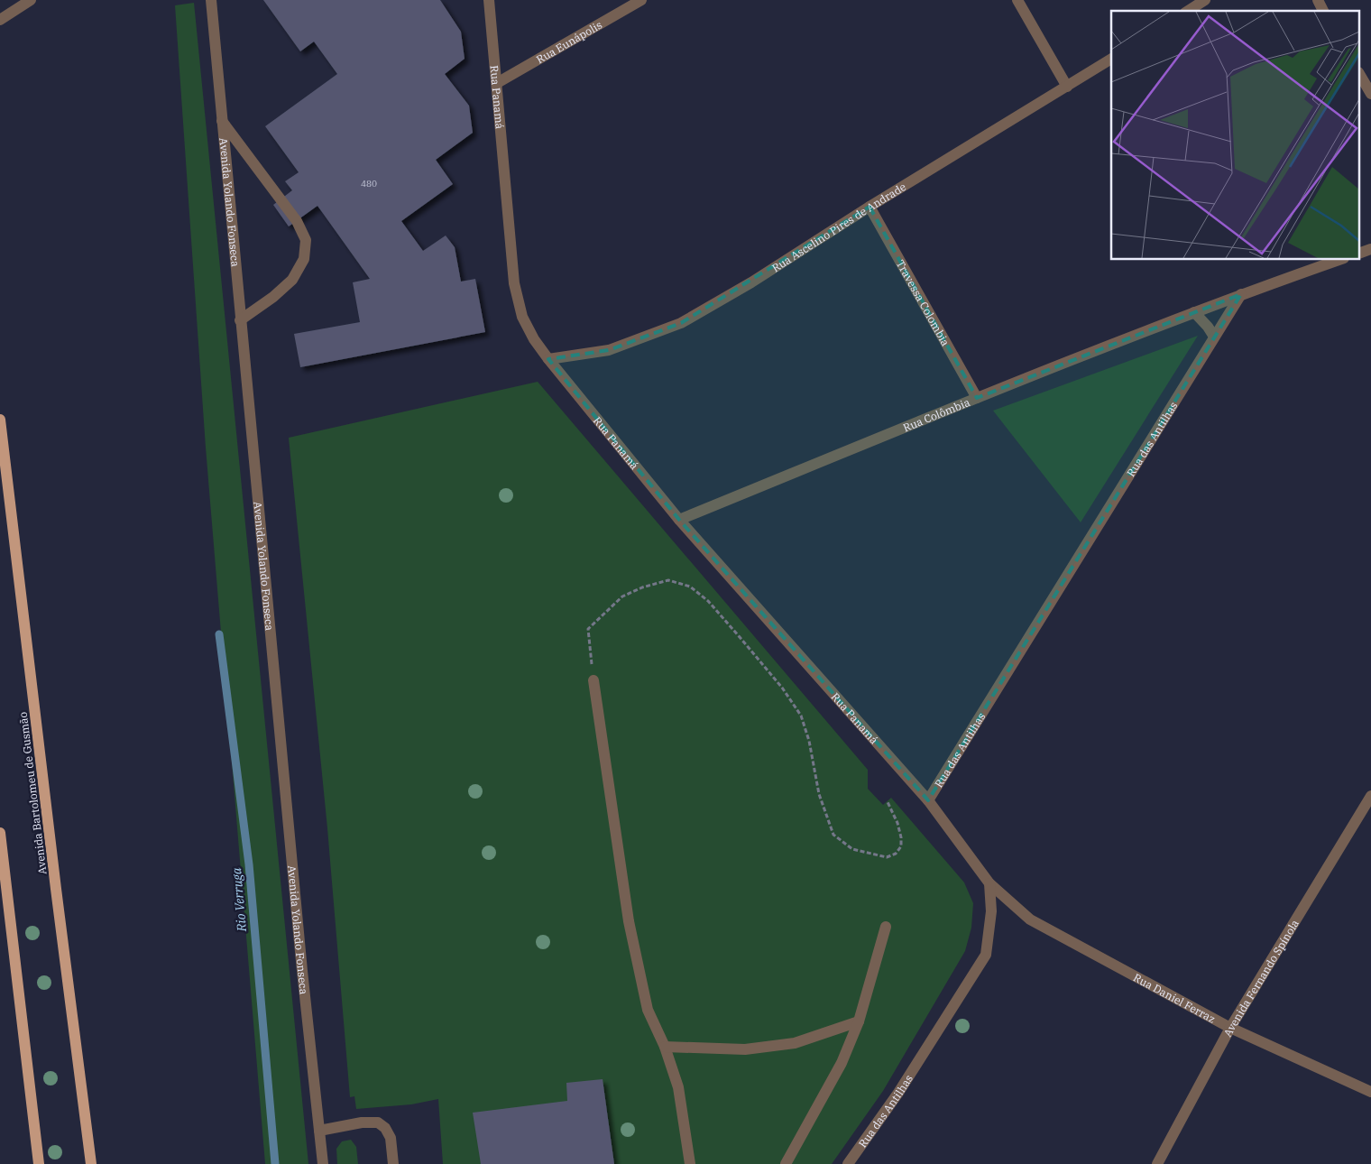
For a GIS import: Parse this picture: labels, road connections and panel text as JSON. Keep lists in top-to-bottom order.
{
  "streets": {
    "main road": ["Avenida Bartolomeu de Gusmão"],
    "street": [
      "Rua Eunápolis",
      "Rua Panamá",
      "Avenida Yolando Fonseca",
      "Rua Ascelino Pires de Andrade",
      "Travessa Colombia",
      "Rua Colômbia",
      "Rua das Antilhas",
      "Avenida Fernando Spínola",
      "Rua Daniel Ferraz"
    ]
  },
  "crossings": [
    ["Rua Eunápolis", "Rua Panamá"],
    ["Rua Panamá", "Rua Ascelino Pires de Andrade"],
    ["Rua Panamá", "Rua Colômbia"],
    ["Rua Panamá", "Rua das Antilhas"],
    ["Rua Ascelino Pires de Andrade", "Travessa Colombia"],
    ["Travessa Colombia", "Rua Colômbia"],
    ["Rua das Antilhas", "Rua Daniel Ferraz"],
    ["Avenida Fernando Spínola", "Rua Daniel Ferraz"]
  ],
  "water": ["Rio Verruga"],
  "house_numbers": ["480"]
}
